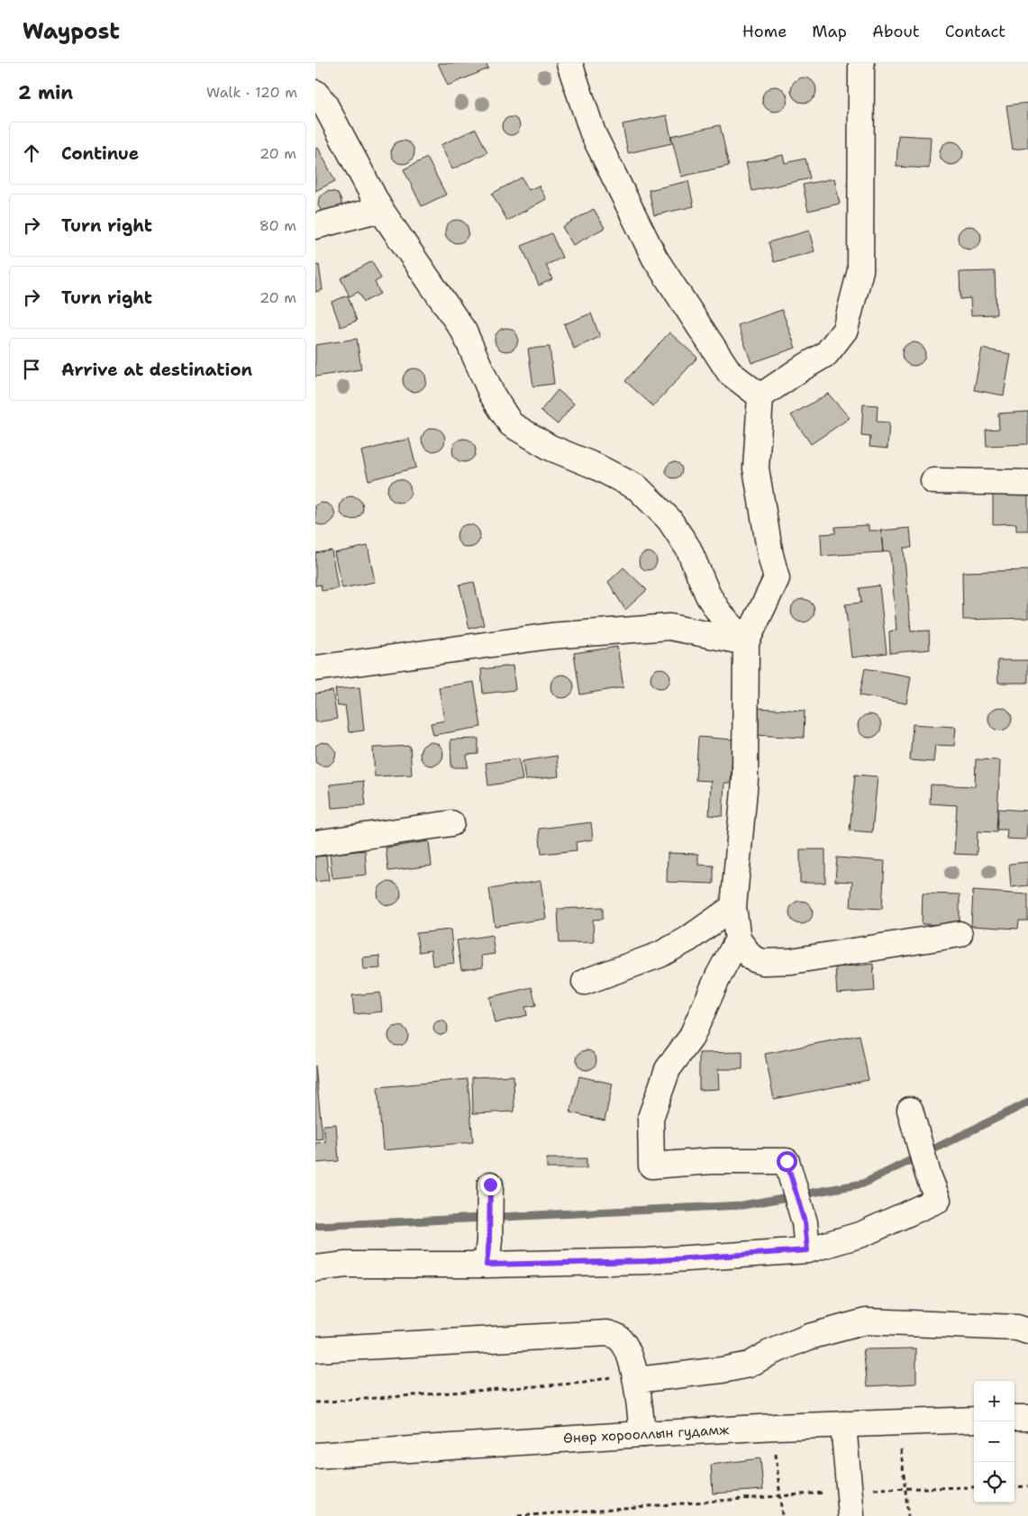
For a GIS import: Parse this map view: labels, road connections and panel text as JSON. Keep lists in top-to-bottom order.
{
  "streets": {
    "street": ["Өнөр хорооллын гудамж"]
  },
  "page": {
    "header": "Waypost",
    "nav": [
      "Home",
      "Map",
      "About",
      "Contact"
    ],
    "heading": ["2 min", "Walk · 120 m"],
    "list": [
      ["Continue", "20 m"],
      ["Turn right", "80 m"],
      ["Turn right", "20 m"],
      "Arrive at destination"
    ],
    "map_buttons": ["+", "−"]
  }
}
